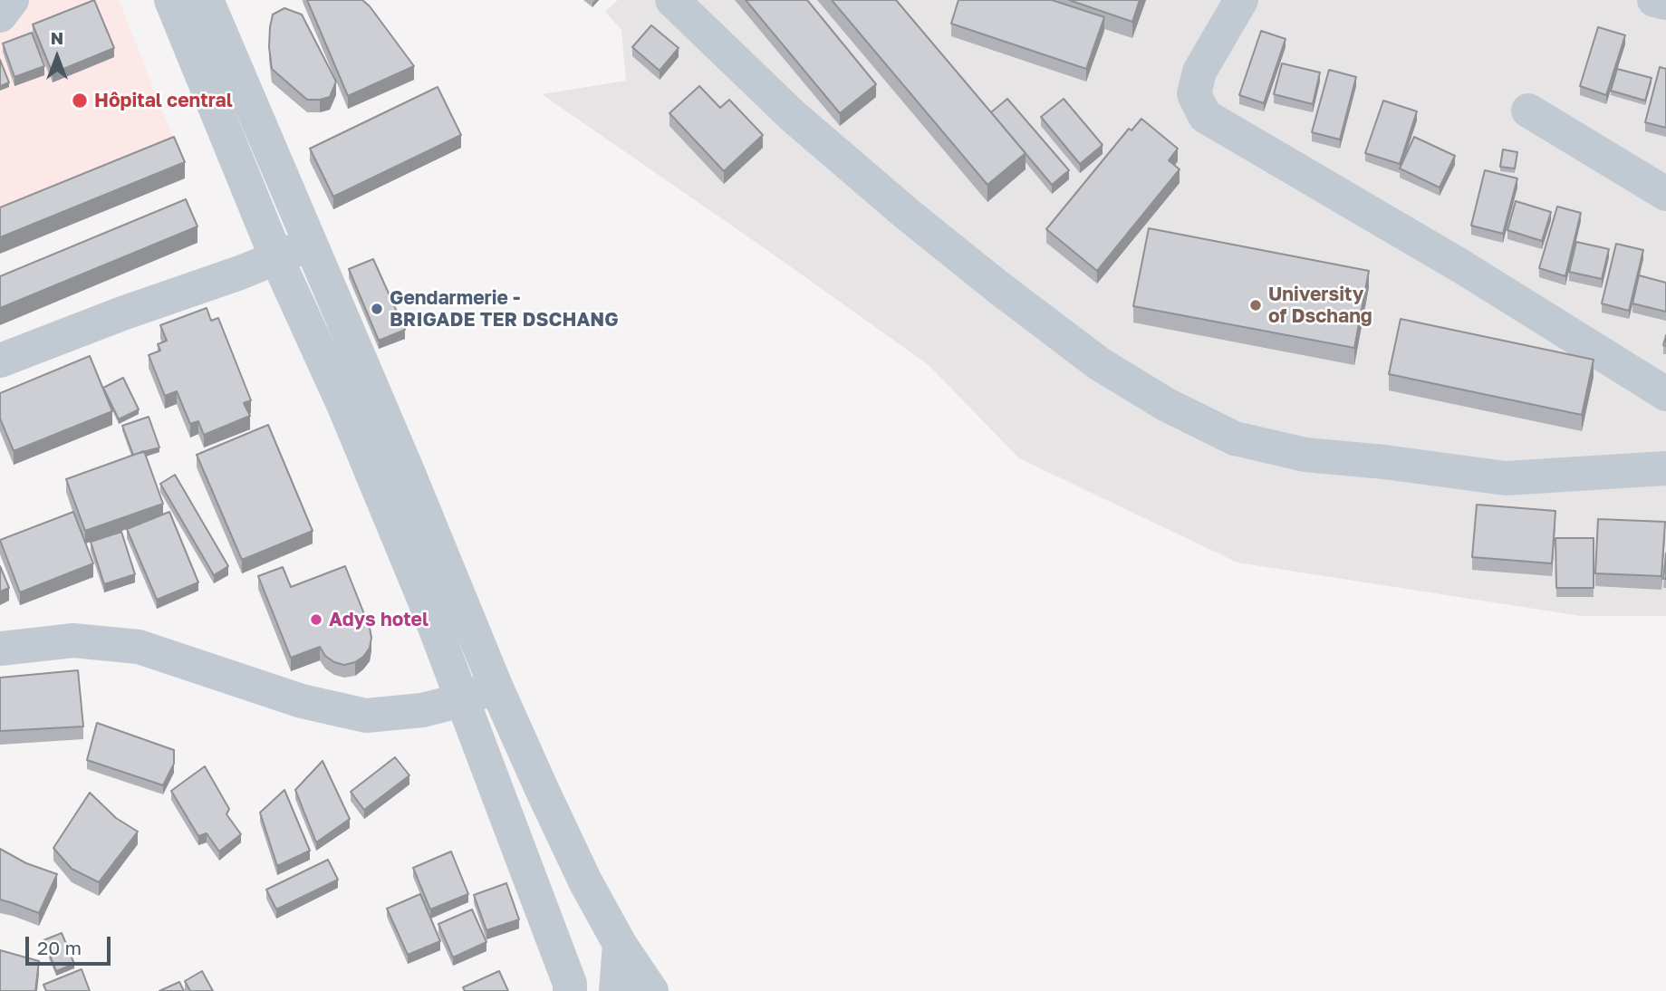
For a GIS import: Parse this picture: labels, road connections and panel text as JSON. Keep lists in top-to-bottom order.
{
  "places": [
    "Hôpital central",
    "University of Dschang",
    "Gendarmerie - BRIGADE TER DSCHANG",
    "Adys hotel"
  ],
  "scale_bar": "20 m",
  "north": "top"
}
